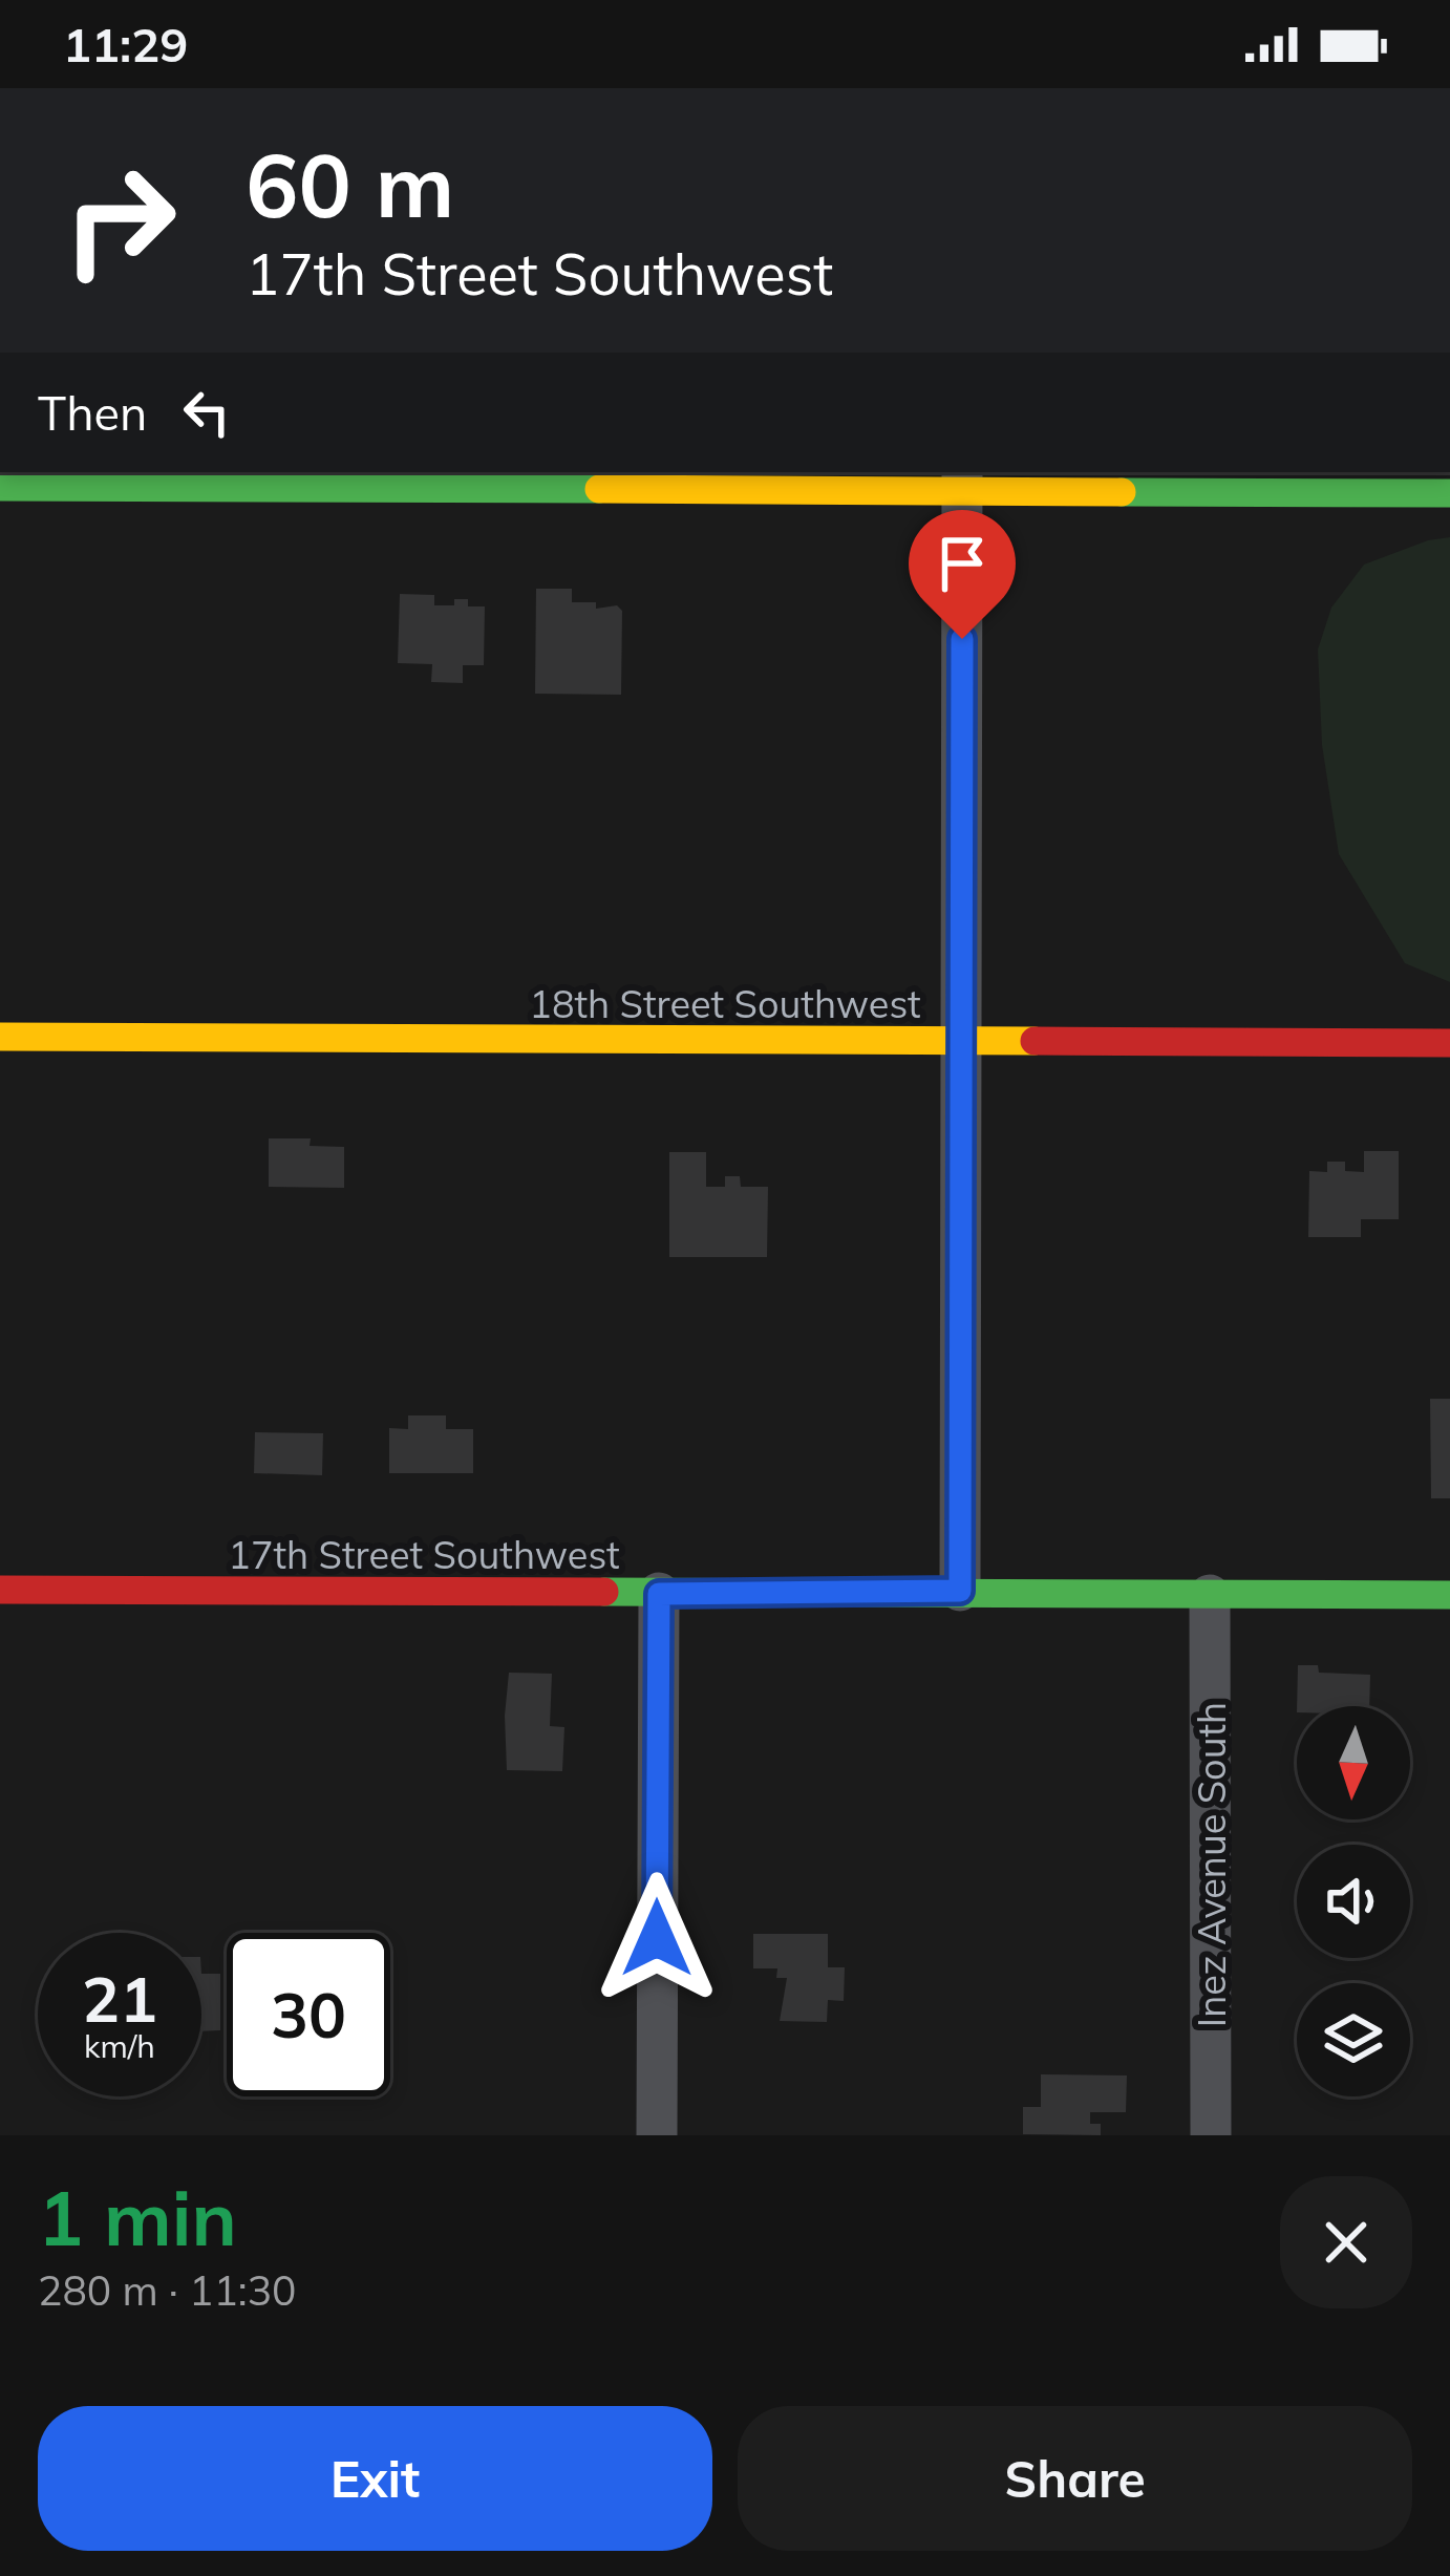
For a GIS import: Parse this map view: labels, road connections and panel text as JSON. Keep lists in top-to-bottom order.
{
  "streets": {
    "street": ["18th Street Southwest", "17th Street Southwest", "Inez Avenue South"]
  },
  "crossings": [
    ["17th Street Southwest", "Inez Avenue South"]
  ],
  "north": "bottom",
  "page": {
    "status": "11:29",
    "turn": ["60 m", "17th Street Southwest"],
    "then": "Then",
    "speed": "21 km/h",
    "limit": "30",
    "heading": ["1 min", "280 m · 11:30"],
    "buttons": ["Exit", "Share"]
  }
}
